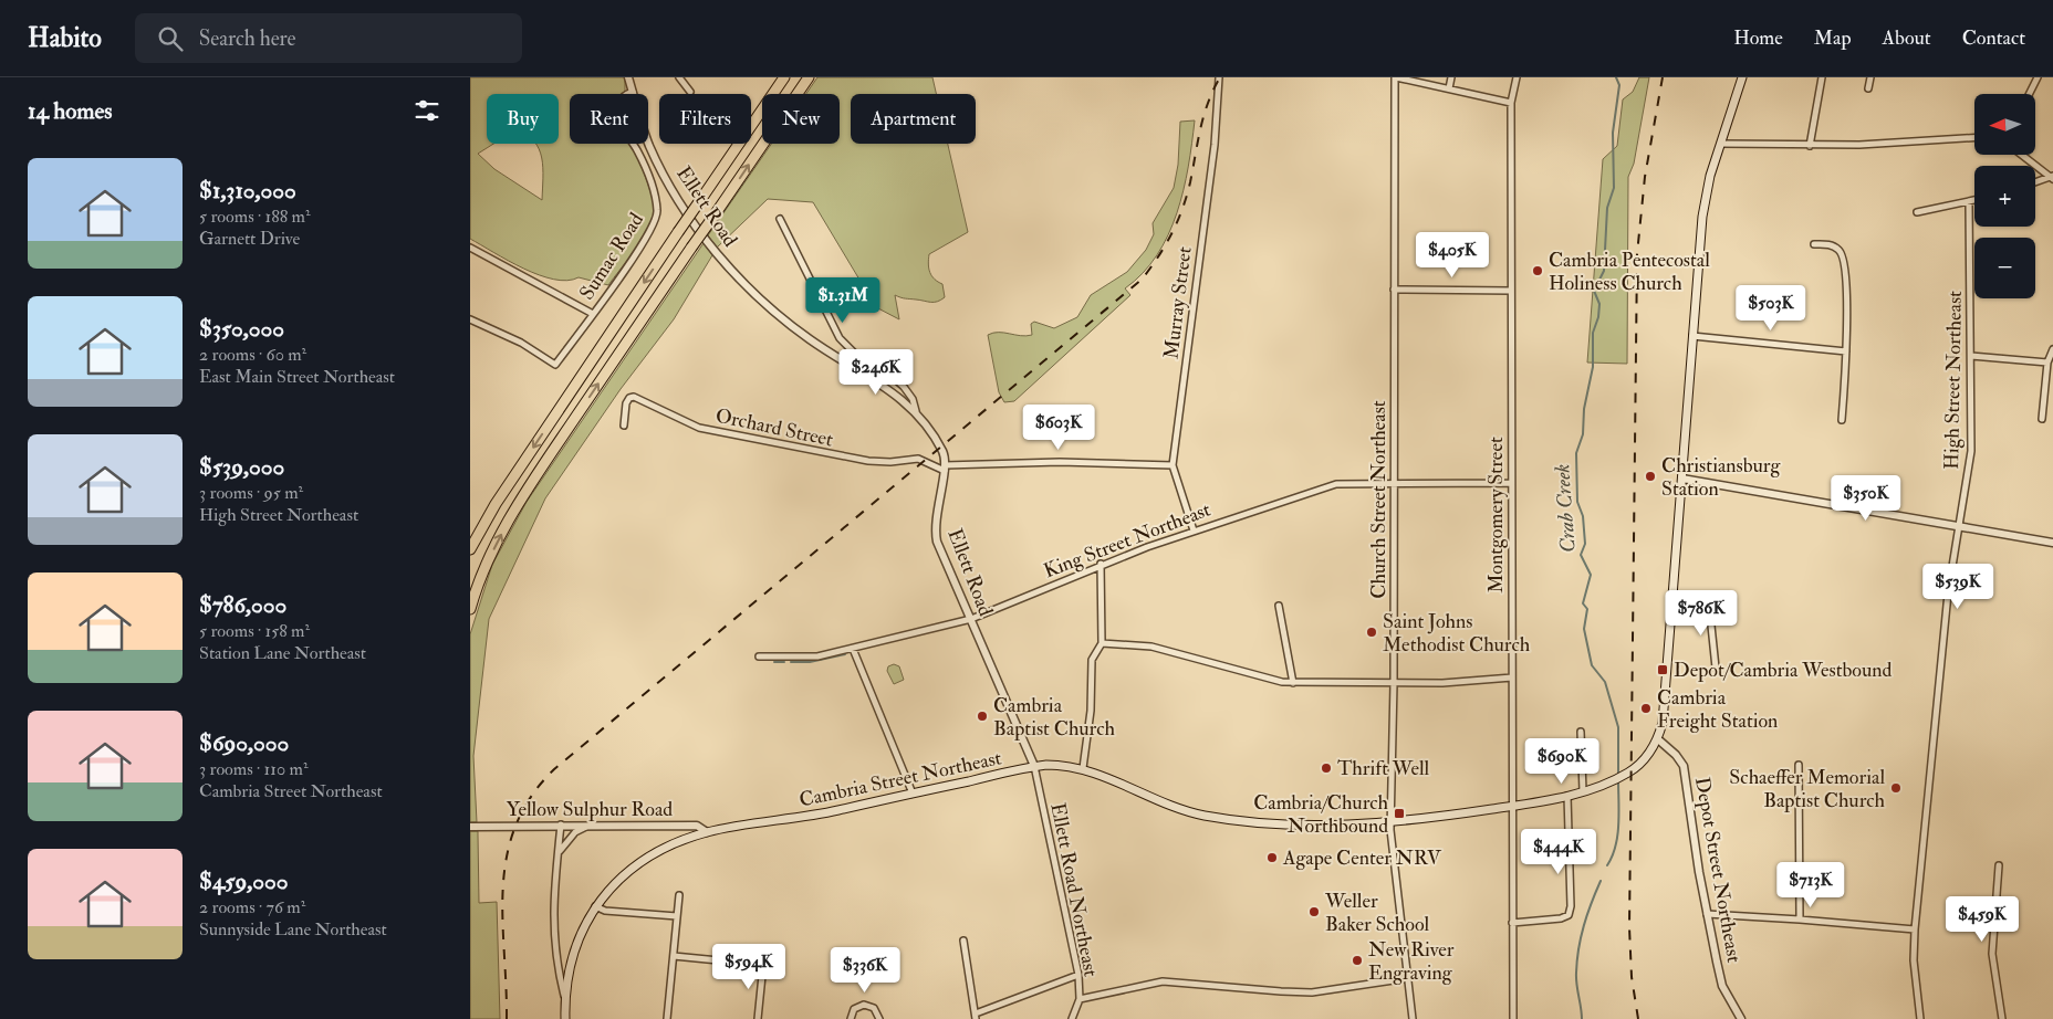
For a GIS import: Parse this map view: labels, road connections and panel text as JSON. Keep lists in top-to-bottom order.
{
  "streets": {
    "main road": ["Cambria Street Northeast"],
    "street": [
      "Ellett Road",
      "Sumac Road",
      "Murray Street",
      "High Street Northeast",
      "Orchard Street",
      "Church Street Northeast",
      "Montgomery Street",
      "King Street Northeast",
      "Yellow Sulphur Road",
      "Depot Street Northeast",
      "Ellett Road Northeast"
    ]
  },
  "crossings": [
    ["Ellett Road", "Sumac Road"],
    ["Ellett Road", "Orchard Street"],
    ["Ellett Road", "King Street Northeast"],
    ["Ellett Road", "Cambria Street Northeast"],
    ["Ellett Road", "Ellett Road Northeast"],
    ["Murray Street", "Orchard Street"],
    ["Murray Street", "King Street Northeast"],
    ["Church Street Northeast", "King Street Northeast"],
    ["Church Street Northeast", "Cambria Street Northeast"],
    ["Montgomery Street", "King Street Northeast"],
    ["Montgomery Street", "Cambria Street Northeast"],
    ["Cambria Street Northeast", "Yellow Sulphur Road"],
    ["Cambria Street Northeast", "Depot Street Northeast"],
    ["Cambria Street Northeast", "Ellett Road Northeast"]
  ],
  "water": ["Crab Creek"],
  "places": {
    "other": [
      "Cambria Pentecostal Holiness Church",
      "Christiansburg Station",
      "Saint Johns Methodist Church",
      "Cambria Freight Station",
      "Cambria Baptist Church",
      "Thrift Well",
      "Schaeffer Memorial Baptist Church",
      "Agape Center NRV",
      "Weller Baker School",
      "New River Engraving"
    ],
    "transit": ["Depot/Cambria Westbound", "Cambria/Church Northbound"]
  },
  "north": "left",
  "page": {
    "header": "Habito",
    "search": "Search here",
    "nav": [
      "Home",
      "Map",
      "About",
      "Contact"
    ],
    "heading": "14 homes",
    "map_buttons": ["+", "−"],
    "chip": [
      "Buy",
      "Rent",
      "Filters",
      "New",
      "Apartment"
    ],
    "list": [
      {
        "name": "$1,310,000",
        "note": "5 rooms · 188 m² · Garnett Drive"
      },
      {
        "name": "$350,000",
        "note": "2 rooms · 60 m² · East Main Street Northeast"
      },
      {
        "name": "$539,000",
        "note": "3 rooms · 95 m² · High Street Northeast"
      },
      {
        "name": "$786,000",
        "note": "5 rooms · 158 m² · Station Lane Northeast"
      },
      {
        "name": "$690,000",
        "note": "3 rooms · 110 m² · Cambria Street Northeast"
      },
      {
        "name": "$459,000",
        "note": "2 rooms · 76 m² · Sunnyside Lane Northeast"
      }
    ],
    "price": [
      "$405K",
      "$1.31M",
      "$503K",
      "$246K",
      "$603K",
      "$350K",
      "$539K",
      "$786K",
      "$690K",
      "$444K",
      "$713K",
      "$459K",
      "$594K",
      "$336K"
    ]
  }
}
